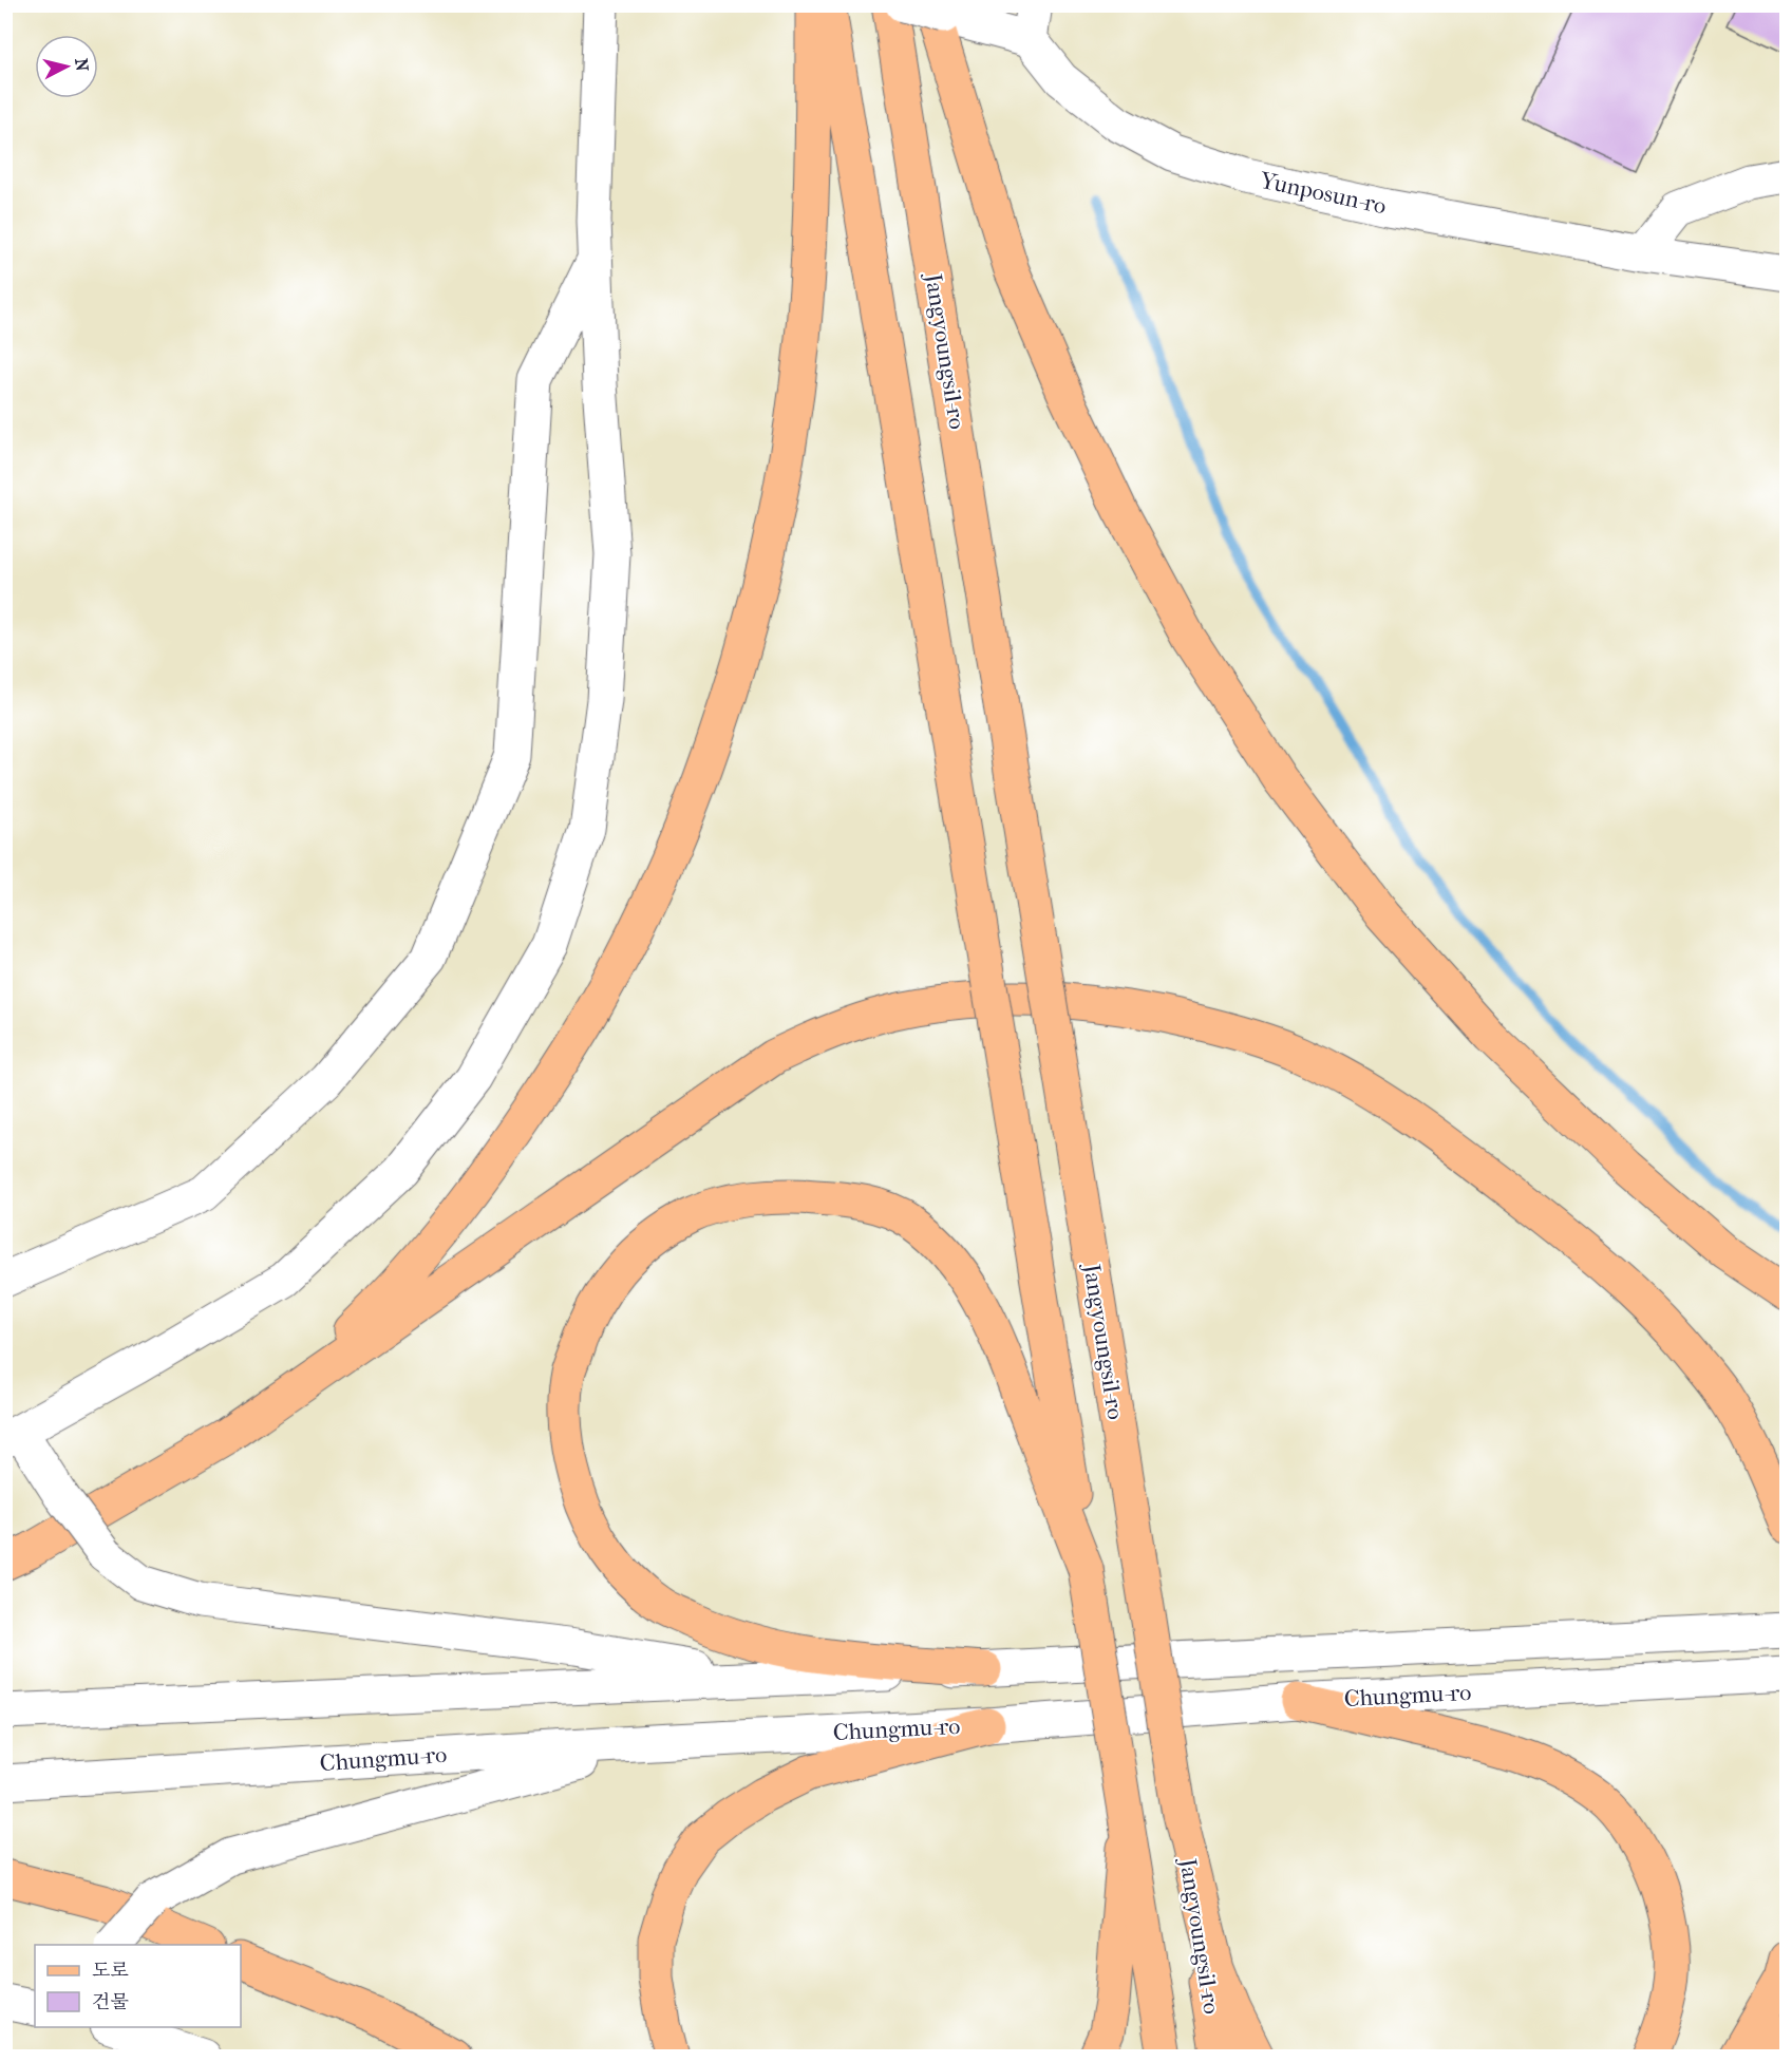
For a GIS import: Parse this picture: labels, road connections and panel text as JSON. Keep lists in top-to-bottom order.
{
  "streets": {
    "main road": ["Jangyoungsil-ro"],
    "street": ["Yunposun-ro", "Chungmu-ro"]
  },
  "legend": ["도로", "건물"],
  "north": "right"
}
